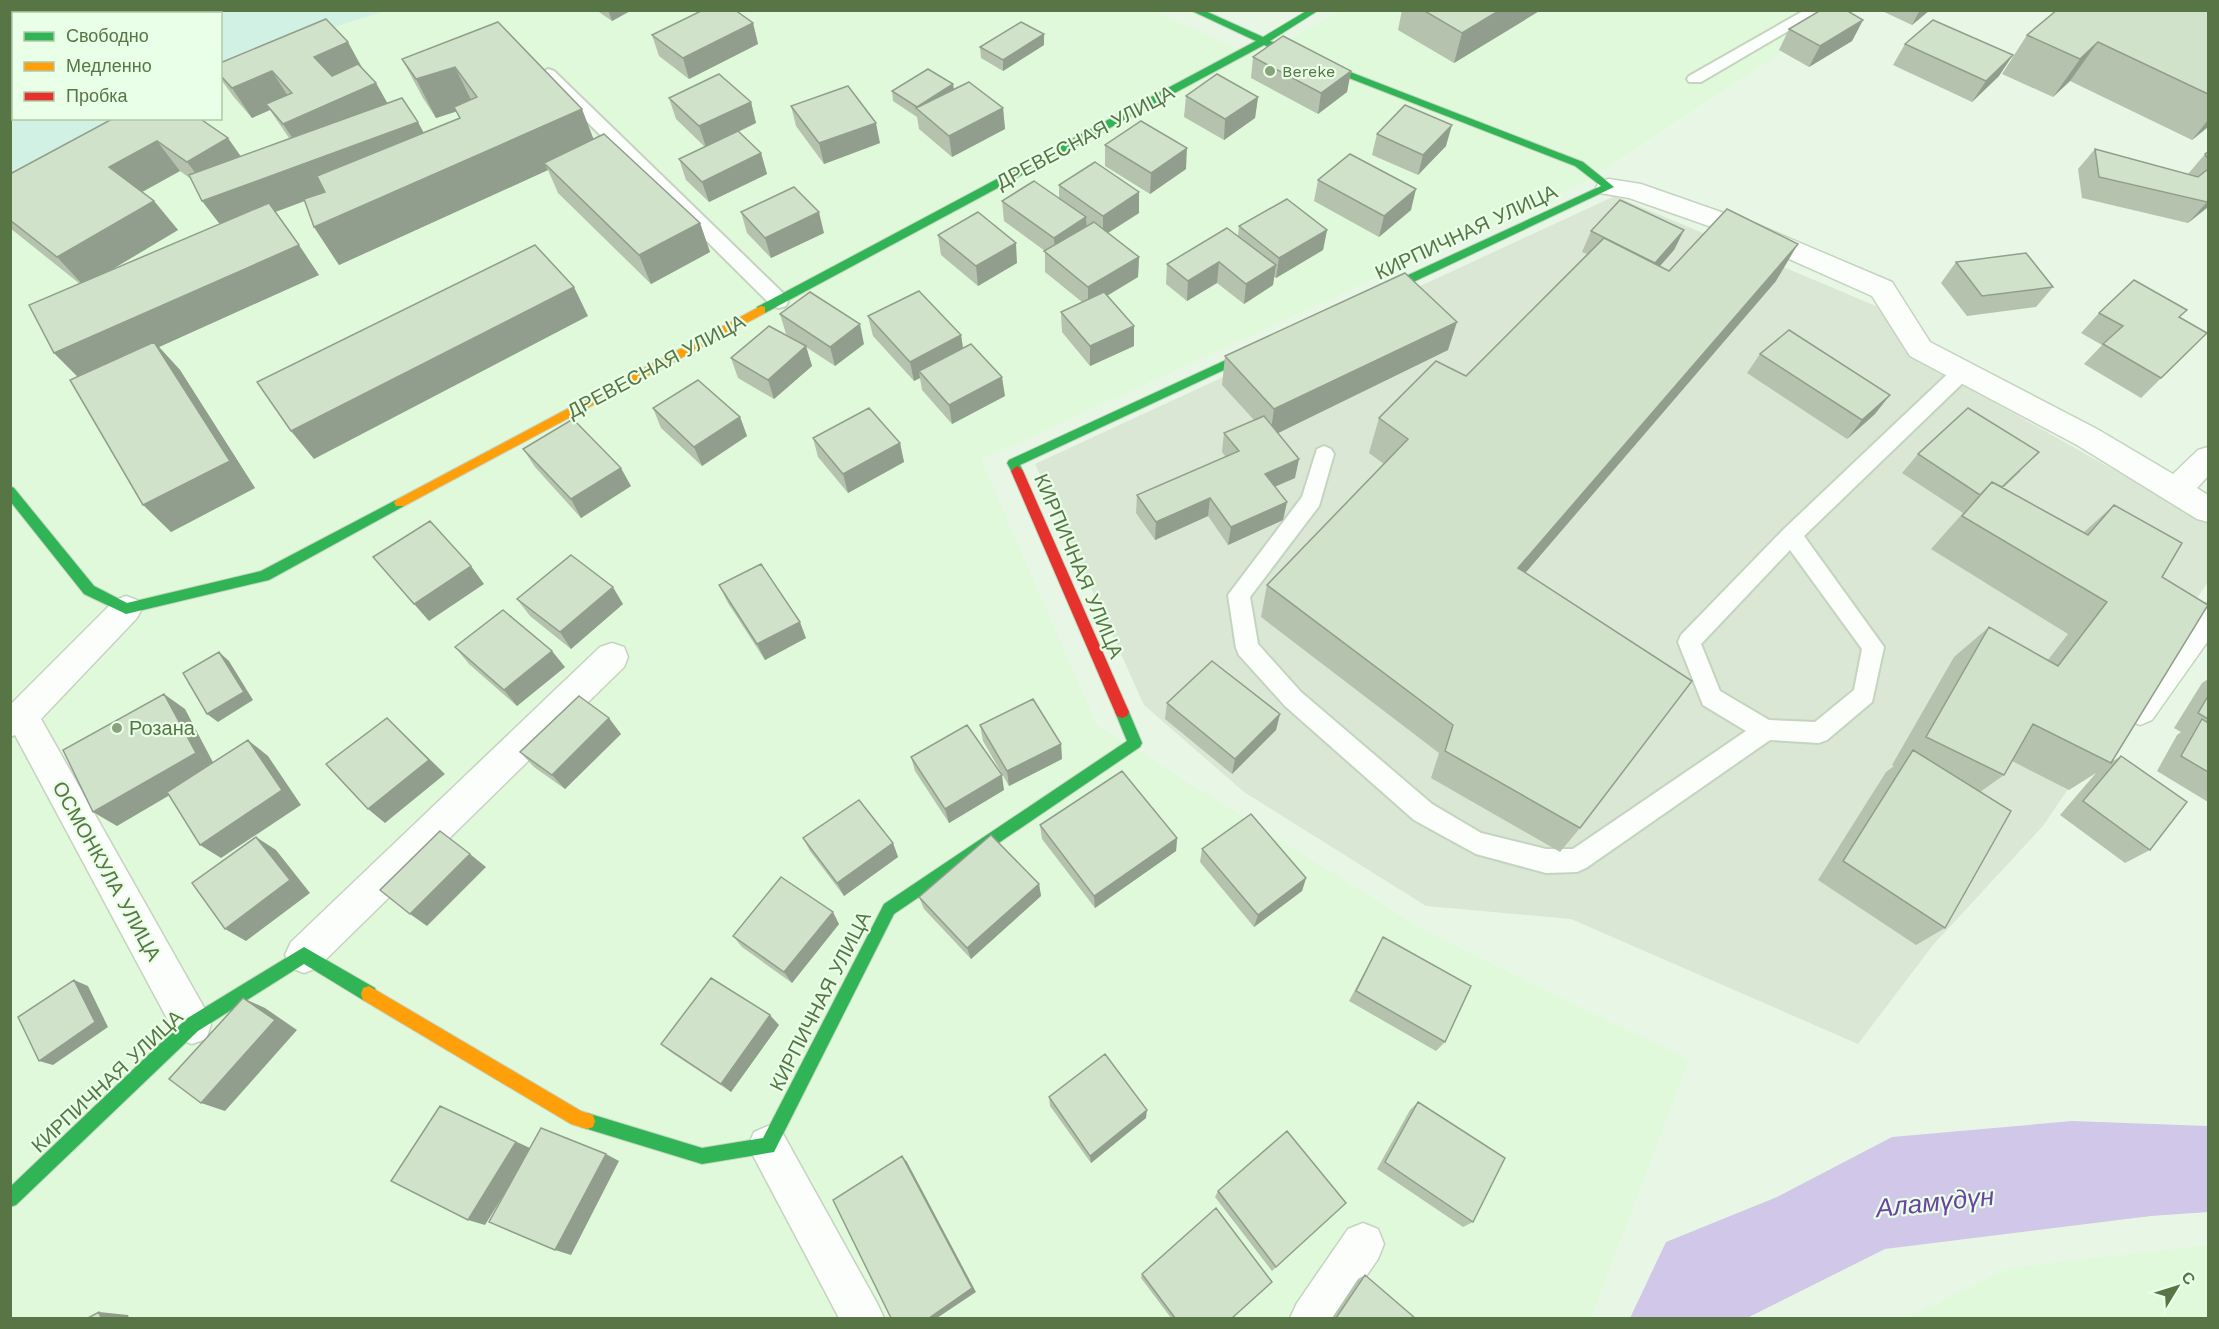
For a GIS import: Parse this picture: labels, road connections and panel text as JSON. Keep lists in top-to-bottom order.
{
  "streets": {
    "street": ["ДРЕВЕСНАЯ УЛИЦА", "КИРПИЧНАЯ УЛИЦА", "ОСМОНКУЛА УЛИЦА"]
  },
  "crossings": [
    ["КИРПИЧНАЯ УЛИЦА", "ОСМОНКУЛА УЛИЦА"]
  ],
  "water": ["Аламүдүн"],
  "places": ["Bereke", "Розана"],
  "legend": ["Свободно", "Медленно", "Пробка"],
  "north": "top right"
}
